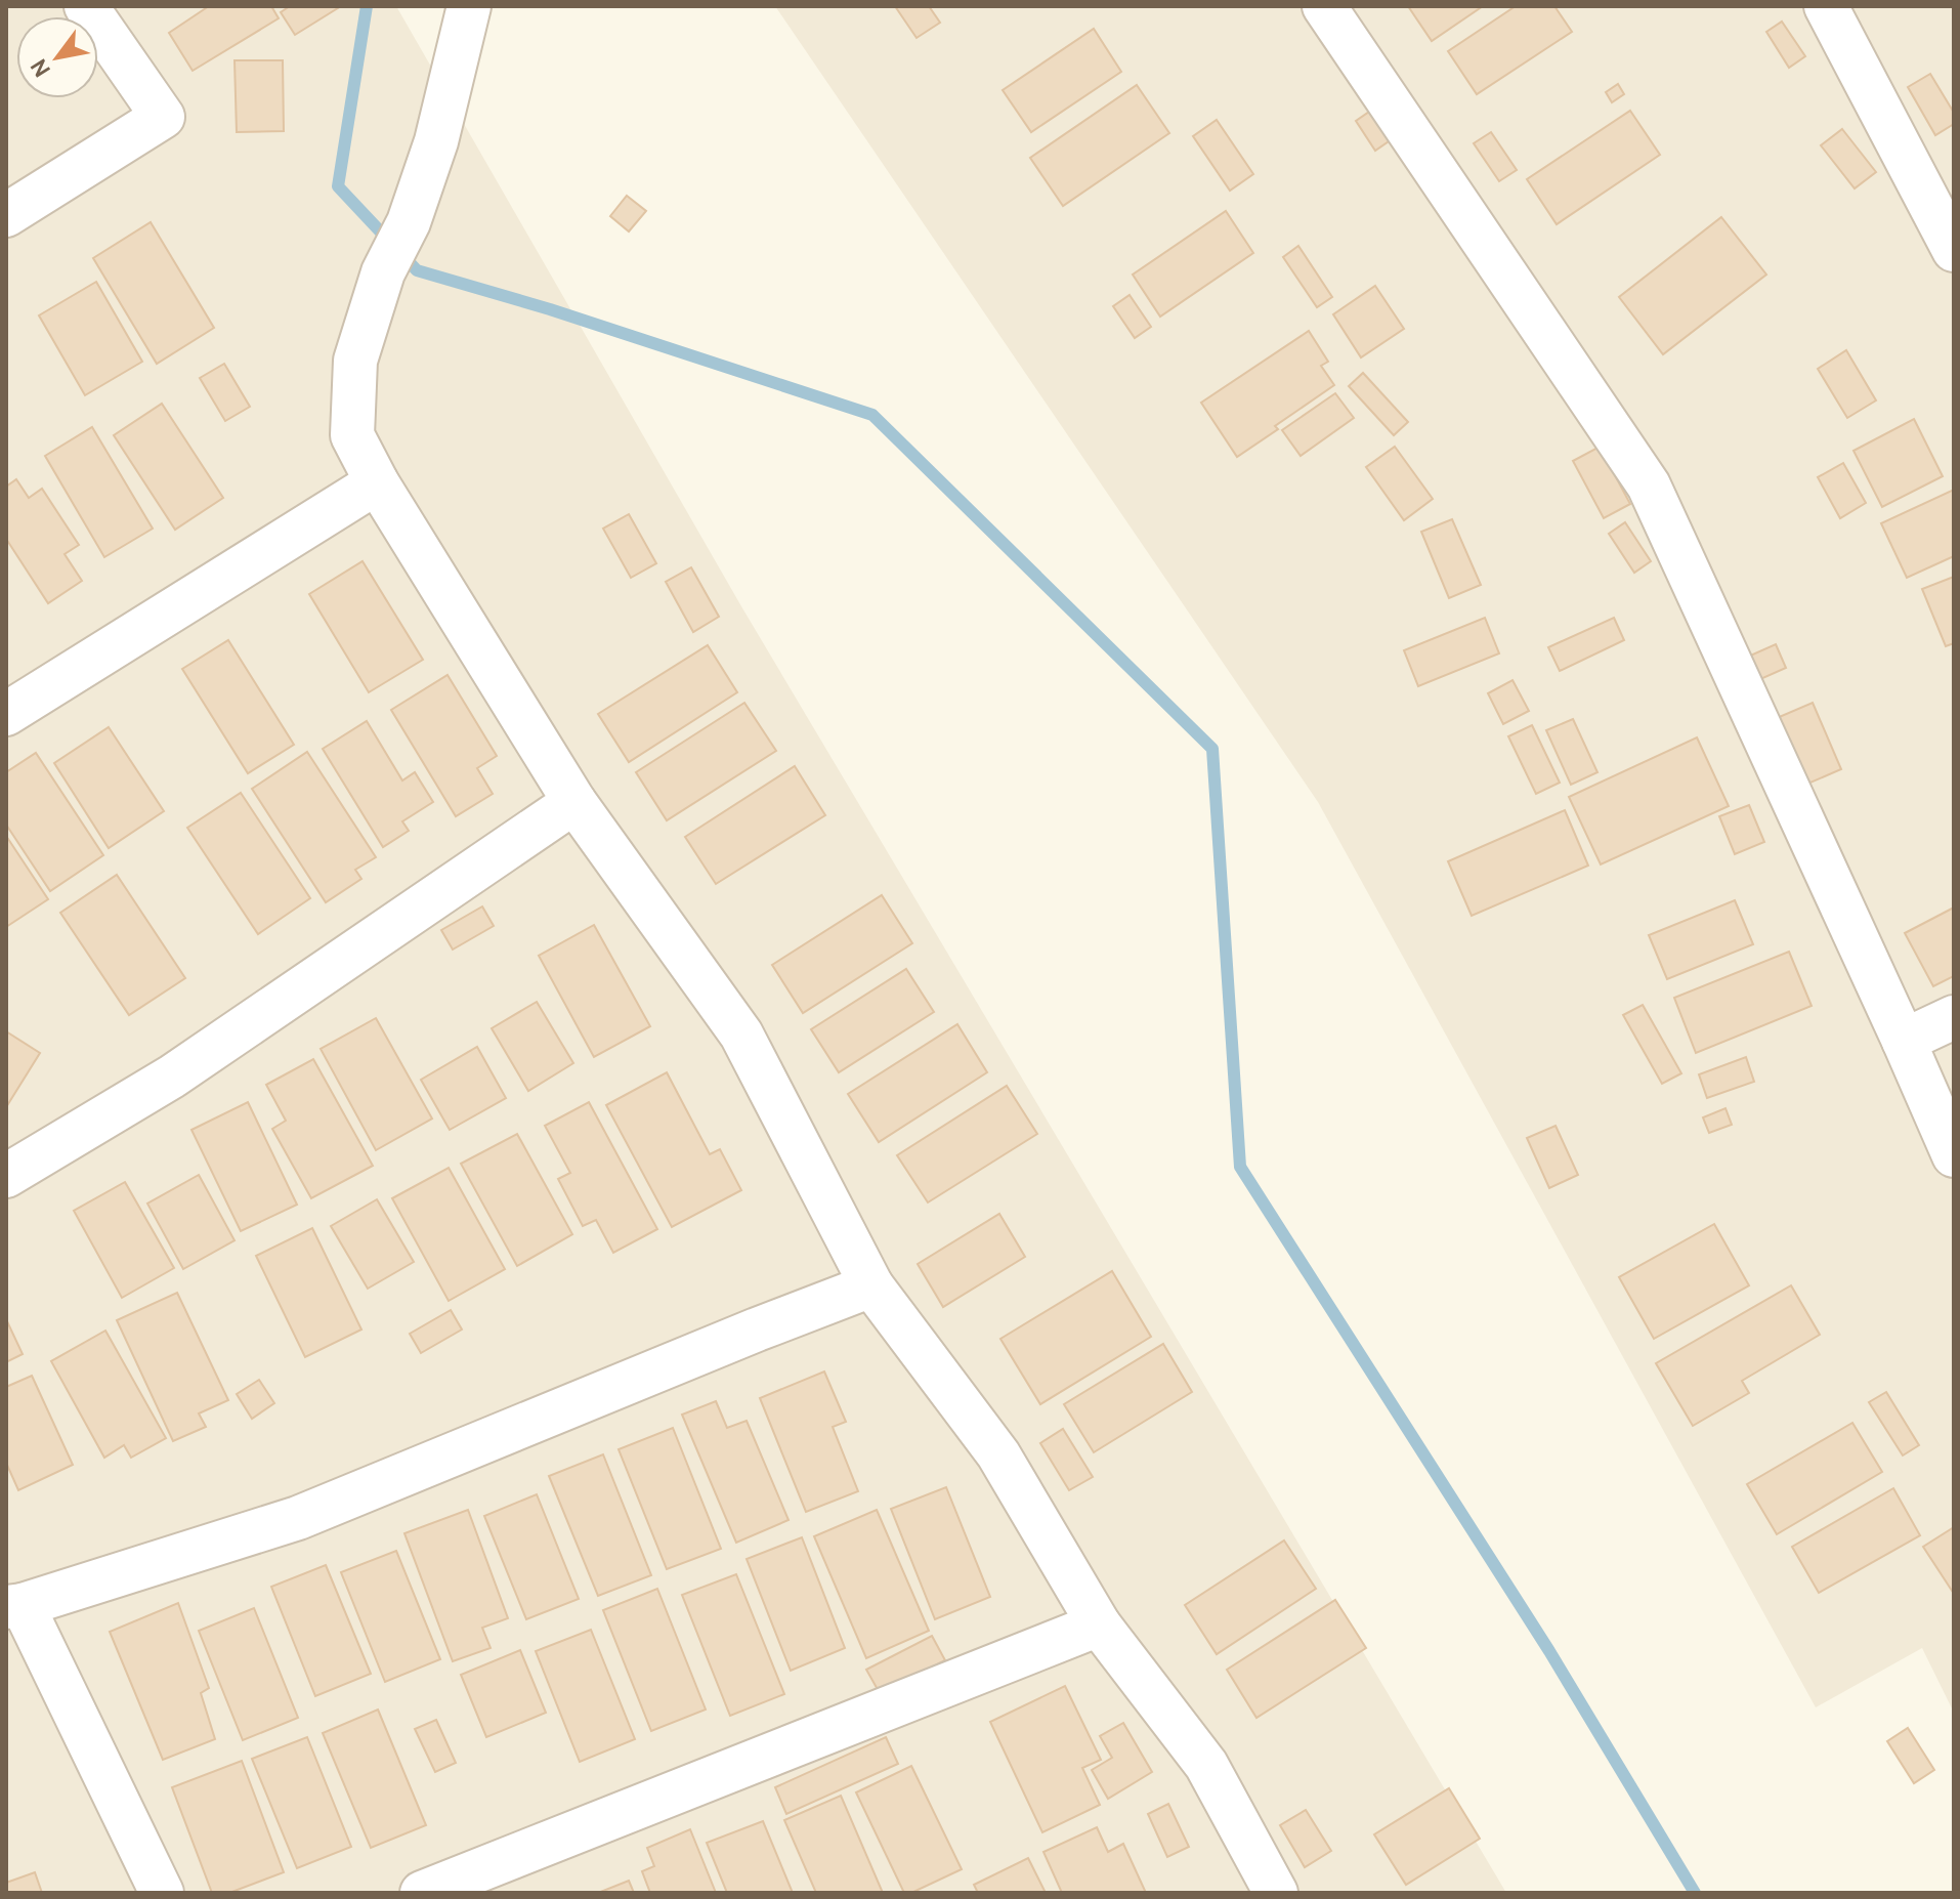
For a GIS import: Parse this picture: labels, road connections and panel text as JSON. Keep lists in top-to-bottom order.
{
  "north": "bottom left"
}
